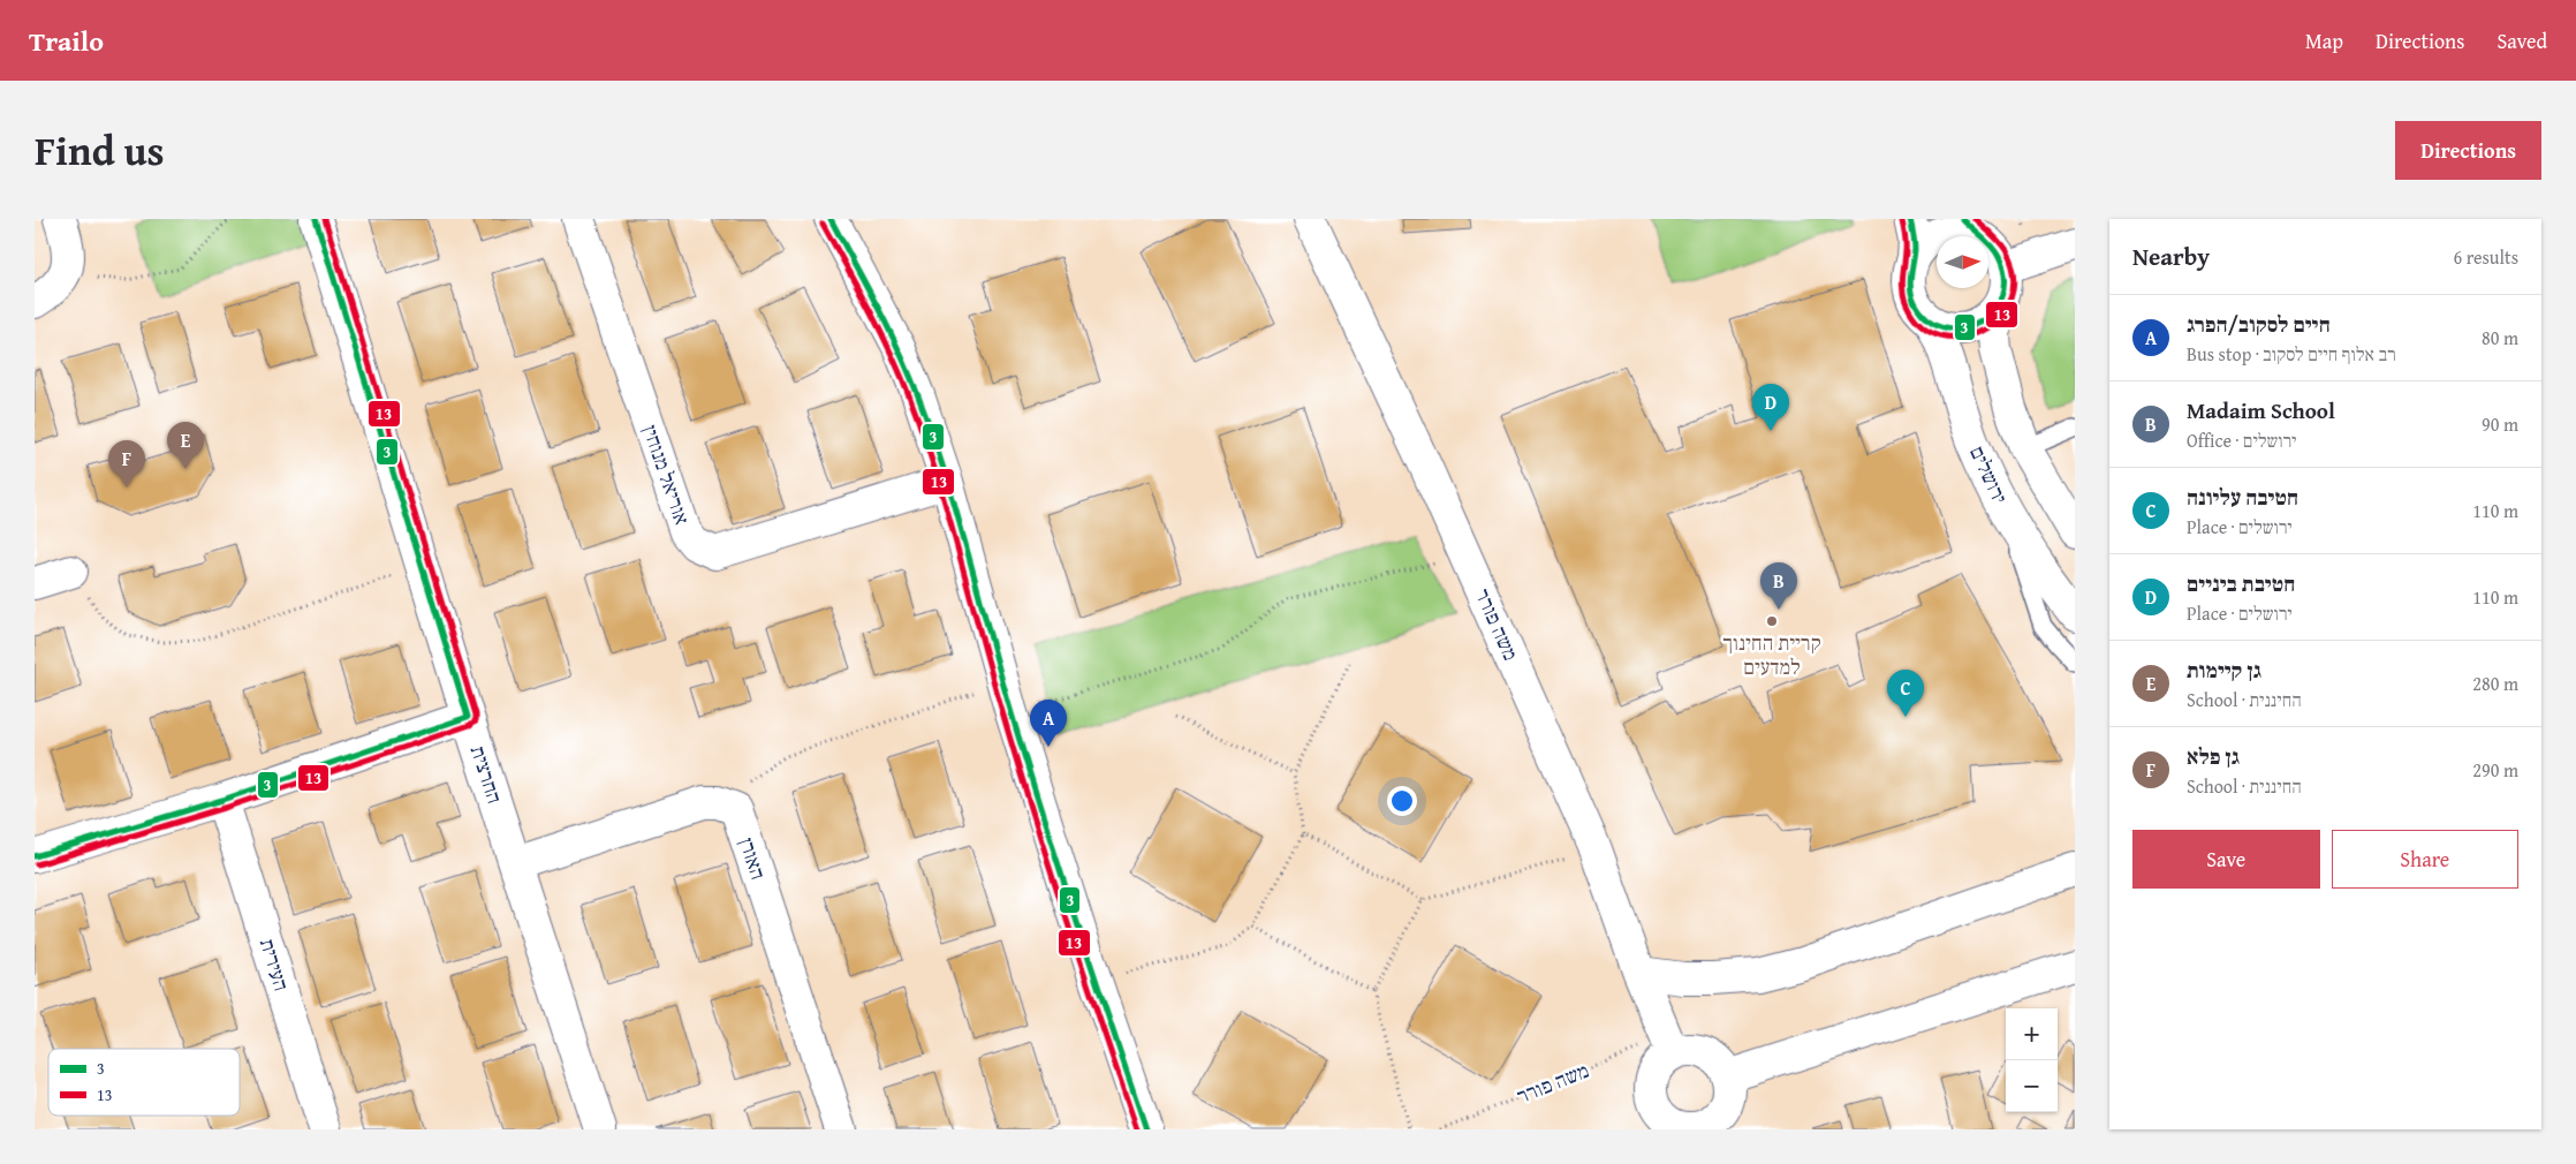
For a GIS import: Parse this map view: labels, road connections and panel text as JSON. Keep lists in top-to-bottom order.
{
  "streets": {
    "street": [
      "אוריאל מנוחין",
      "ירושלים",
      "משה פורר",
      "החרצית",
      "האורן",
      "העירית"
    ]
  },
  "places": ["קריית החינוך למדעים"],
  "lines": ["transit line 3", "transit line 13"],
  "legend": ["3", "13"],
  "north": "right",
  "page": {
    "header": "Trailo",
    "nav": ["Map", "Directions", "Saved"],
    "title": "Find us",
    "buttons": [
      "Directions",
      ["Save", "Share"]
    ],
    "heading": ["Nearby", "6 results"],
    "list": [
      {
        "mark": "A",
        "name": "חיים לסקוב/הפרג",
        "note": "Bus stop · רב אלוף חיים לסקוב",
        "value": "80 m"
      },
      {
        "mark": "B",
        "name": "Madaim School",
        "note": "Office · ירושלים",
        "value": "90 m"
      },
      {
        "mark": "C",
        "name": "חטיבה עליונה",
        "note": "Place · ירושלים",
        "value": "110 m"
      },
      {
        "mark": "D",
        "name": "חטיבת ביניים",
        "note": "Place · ירושלים",
        "value": "110 m"
      },
      {
        "mark": "E",
        "name": "גן קיימות",
        "note": "School · החיננית",
        "value": "280 m"
      },
      {
        "mark": "F",
        "name": "גן פלא",
        "note": "School · החיננית",
        "value": "290 m"
      }
    ],
    "pins": [
      "D",
      "E",
      "F",
      "B",
      "C",
      "A"
    ],
    "map_buttons": ["+", "−"]
  }
}
